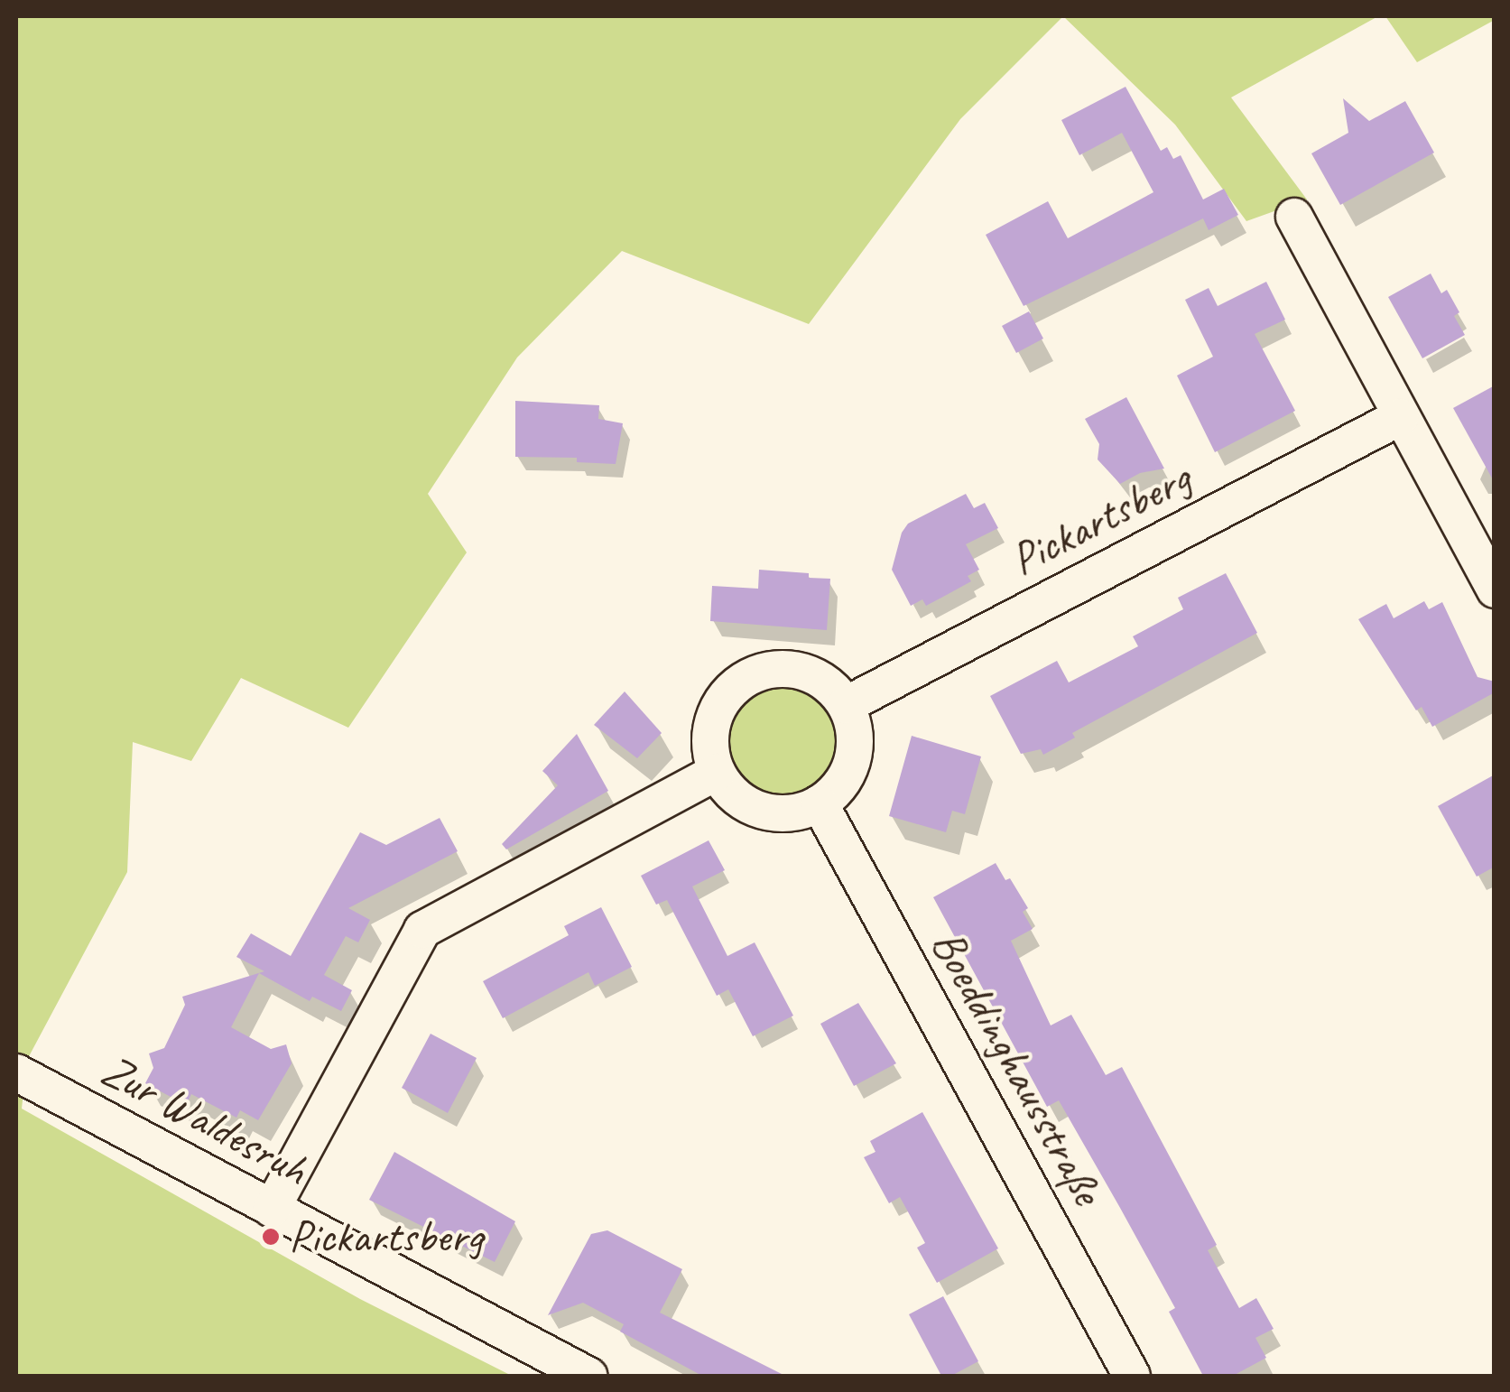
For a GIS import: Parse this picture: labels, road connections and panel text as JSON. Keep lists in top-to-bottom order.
{
  "streets": {
    "street": ["Pickartsberg", "Boeddinghausstraße", "Zur Waldesruh"]
  },
  "crossings": [
    ["Pickartsberg", "Boeddinghausstraße"]
  ],
  "places": ["Pickartsberg"]
}
